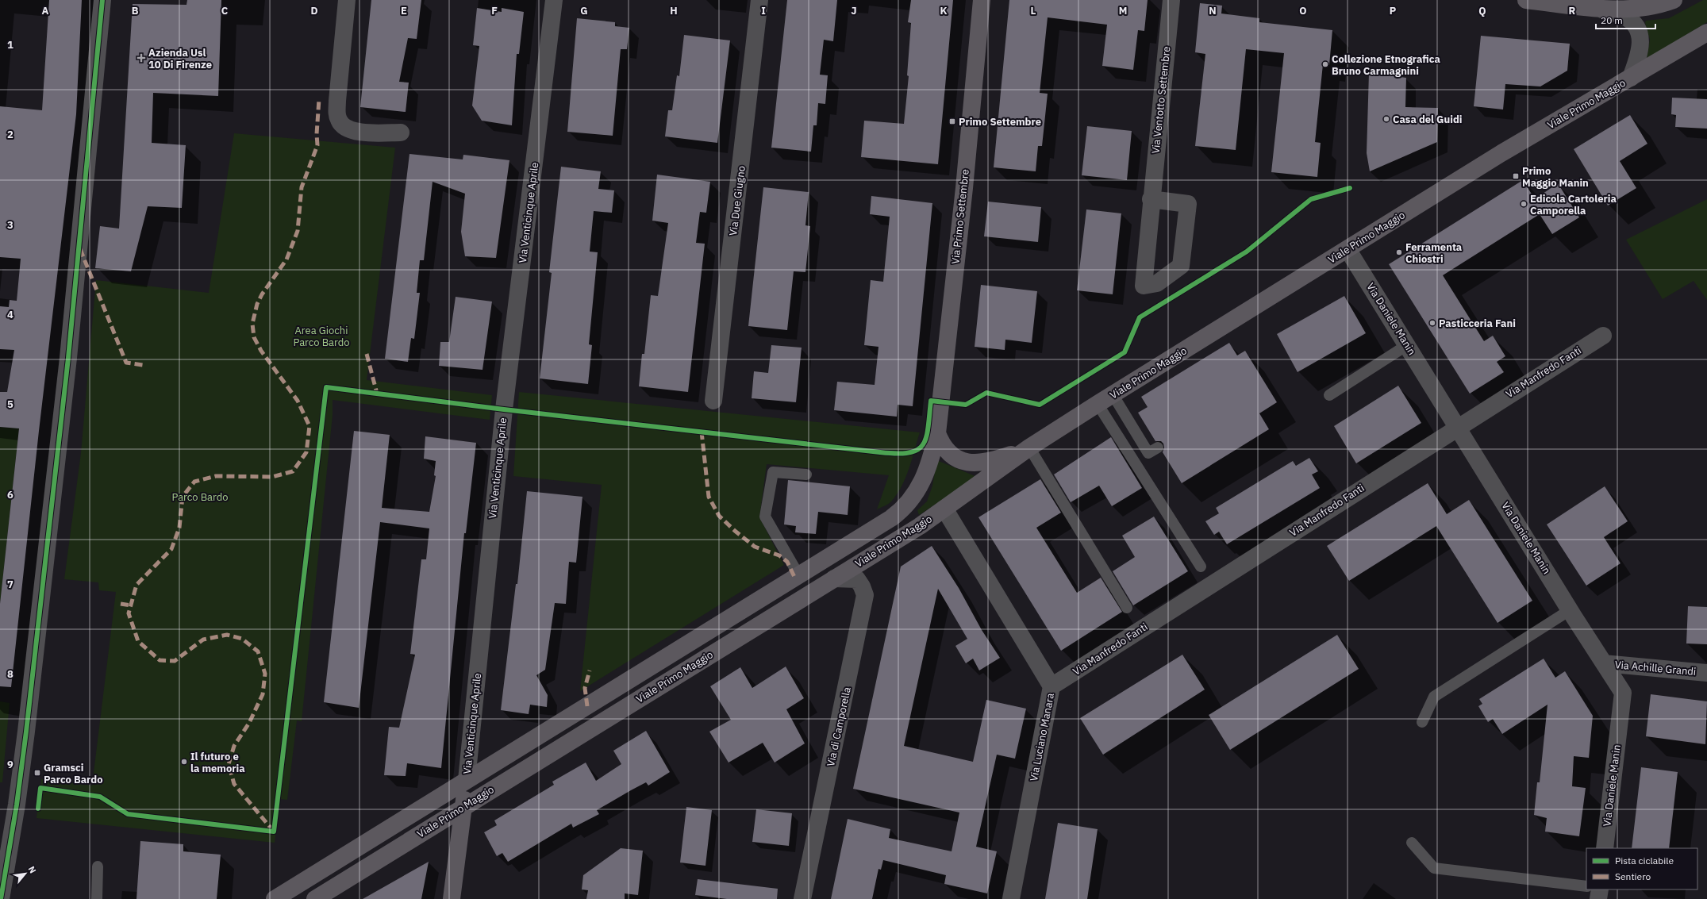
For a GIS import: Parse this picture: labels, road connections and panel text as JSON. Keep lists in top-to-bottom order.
{
  "streets": {
    "main road": ["Viale Primo Maggio", "Via Venticinque Aprile", "Via Primo Settembre"],
    "street": [
      "Via Ventotto Settembre",
      "Via Due Giugno",
      "Via Daniele Manin",
      "Via Manfredo Fanti",
      "Via Achille Grandi",
      "Via di Camporella",
      "Via Luciano Manara"
    ]
  },
  "crossings": [
    ["Viale Primo Maggio", "Via Venticinque Aprile"],
    ["Viale Primo Maggio", "Via Primo Settembre"],
    ["Viale Primo Maggio", "Via Daniele Manin"],
    ["Viale Primo Maggio", "Via di Camporella"],
    ["Viale Primo Maggio", "Via Luciano Manara"],
    ["Via Daniele Manin", "Via Manfredo Fanti"],
    ["Via Daniele Manin", "Via Achille Grandi"],
    ["Via Manfredo Fanti", "Via Luciano Manara"]
  ],
  "parks": ["Area Giochi Parco Bardo", "Parco Bardo"],
  "places": {
    "health": ["Azienda Usl 10 Di Firenze"],
    "other": [
      "Collezione Etnografica Bruno Carmagnini",
      "Casa del Guidi",
      "Edicola Cartoleria Camporella",
      "Ferramenta Chiostri",
      "Pasticceria Fani",
      "Il futuro e la memoria"
    ],
    "transit": ["Primo Settembre", "Primo Maggio Manin", "Gramsci Parco Bardo"]
  },
  "legend": ["Pista ciclabile", "Sentiero"],
  "scale_bar": "20 m",
  "north": "top right",
  "grid": {
    "columns": [
      "A",
      "B",
      "C",
      "D",
      "E",
      "F",
      "G",
      "H",
      "I",
      "J",
      "K",
      "L",
      "M",
      "N",
      "O",
      "P",
      "Q",
      "R"
    ],
    "rows": [
      "1",
      "2",
      "3",
      "4",
      "5",
      "6",
      "7",
      "8",
      "9"
    ]
  }
}
